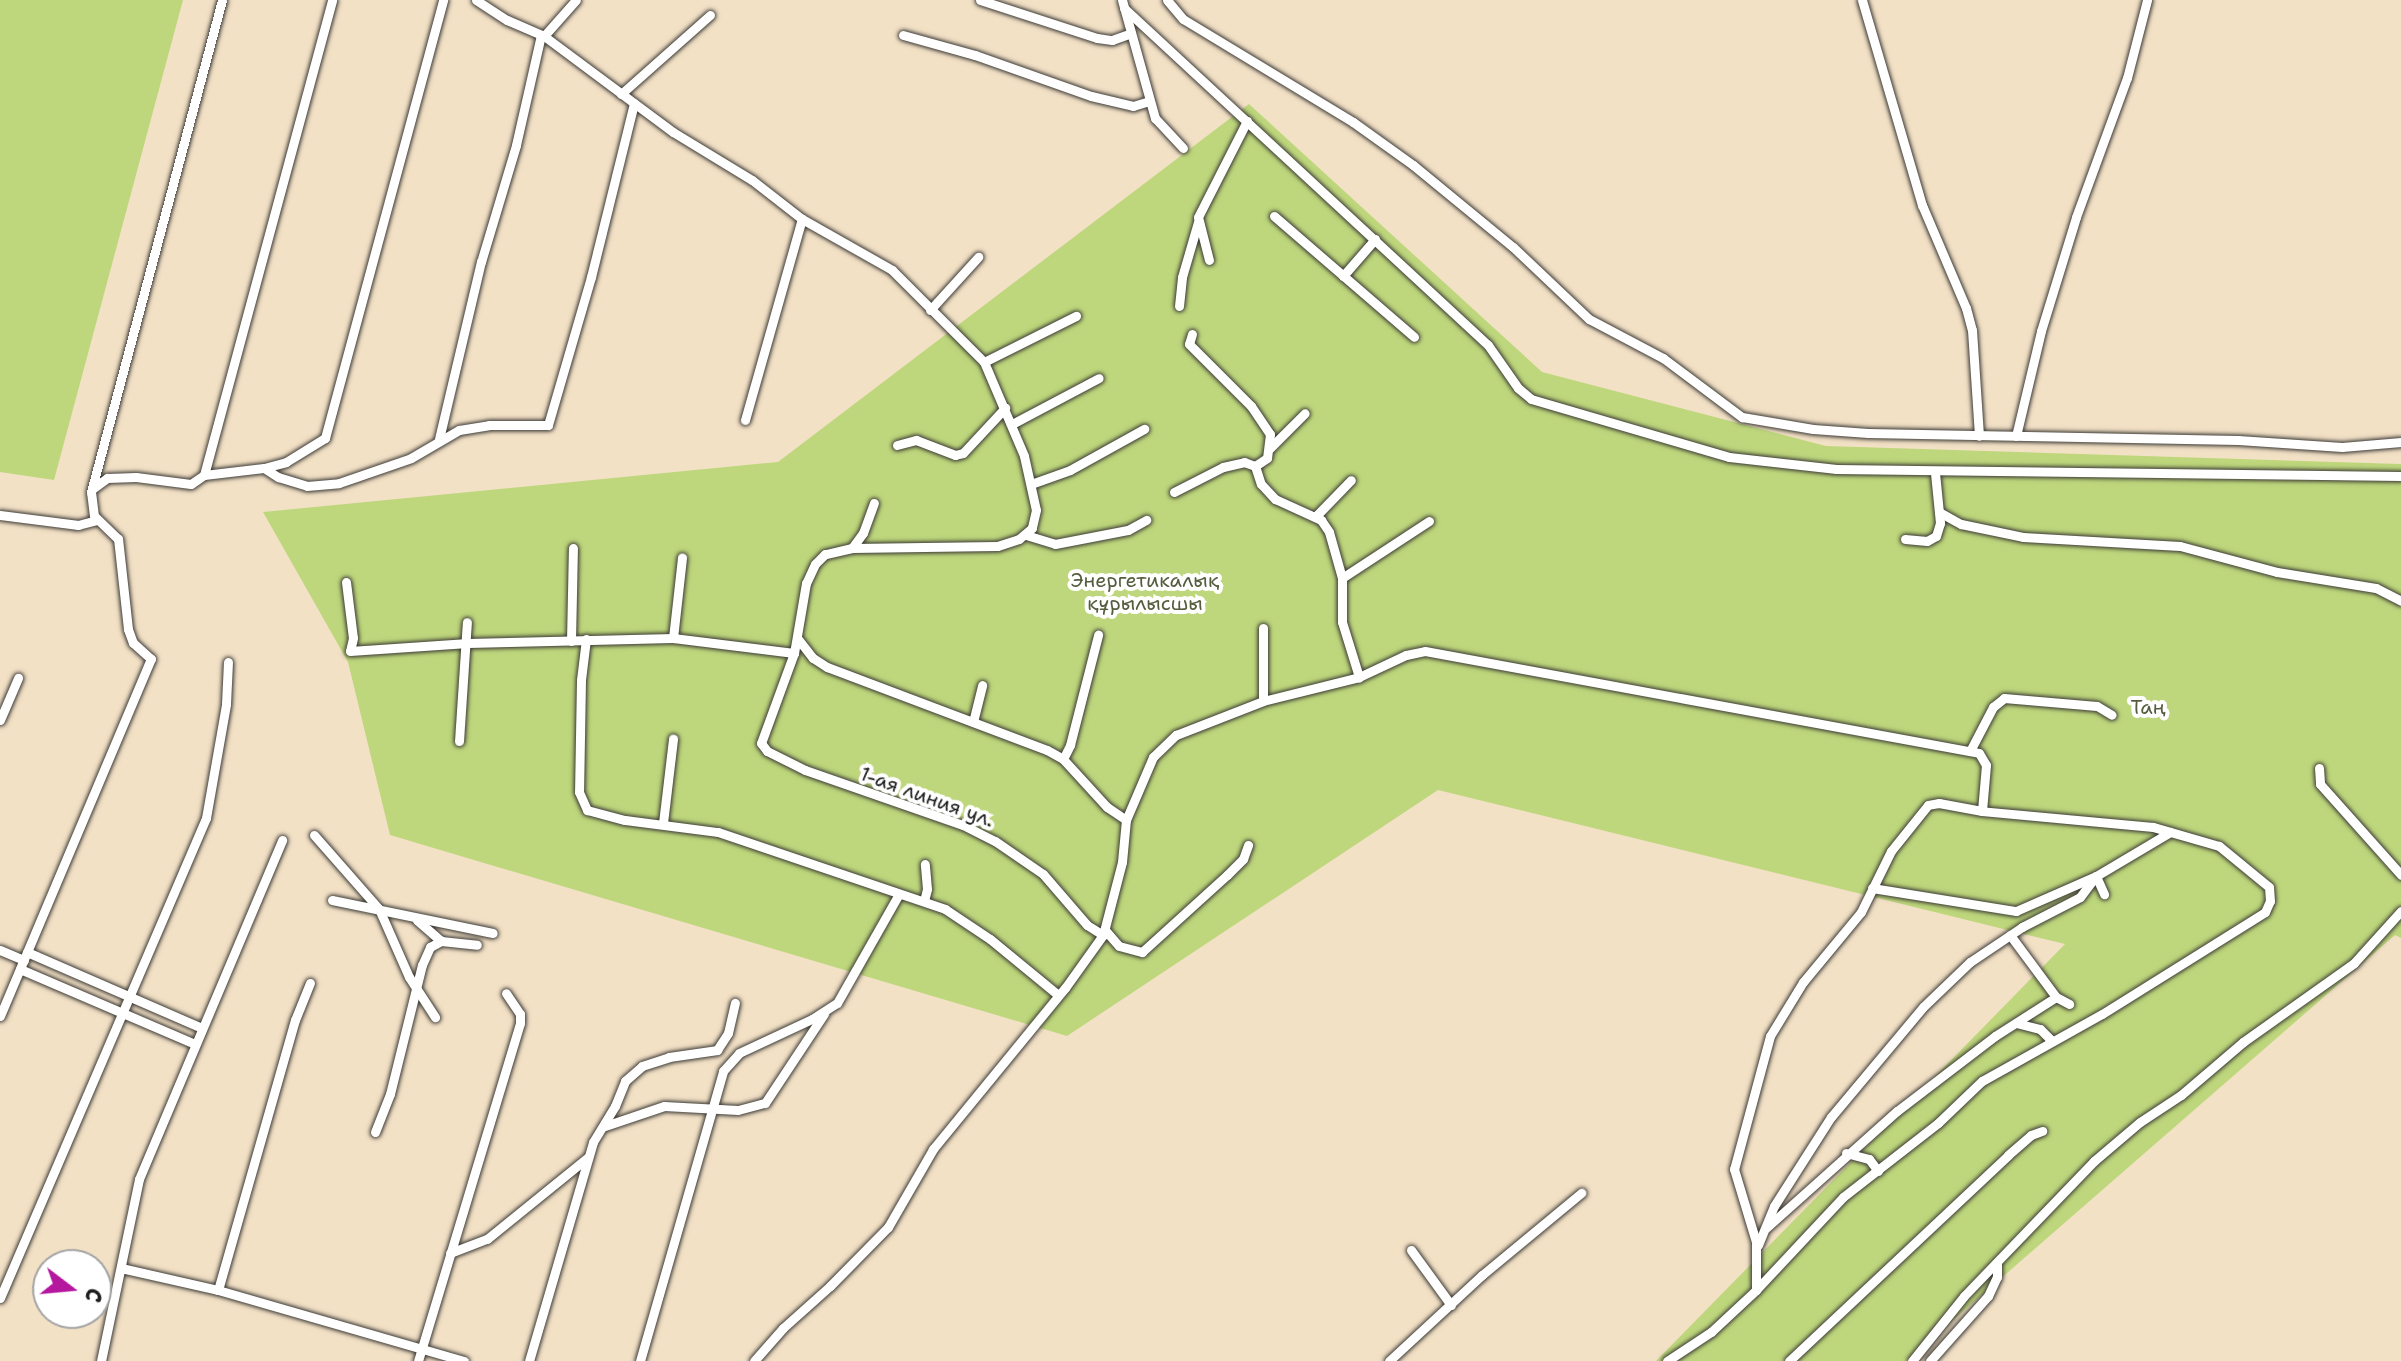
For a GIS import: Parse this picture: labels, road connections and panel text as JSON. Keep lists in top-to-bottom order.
{
  "streets": {
    "street": ["1-ая линия ул."]
  },
  "parks": ["Энергетикалық құрылысшы", "Таң"],
  "north": "right"
}
